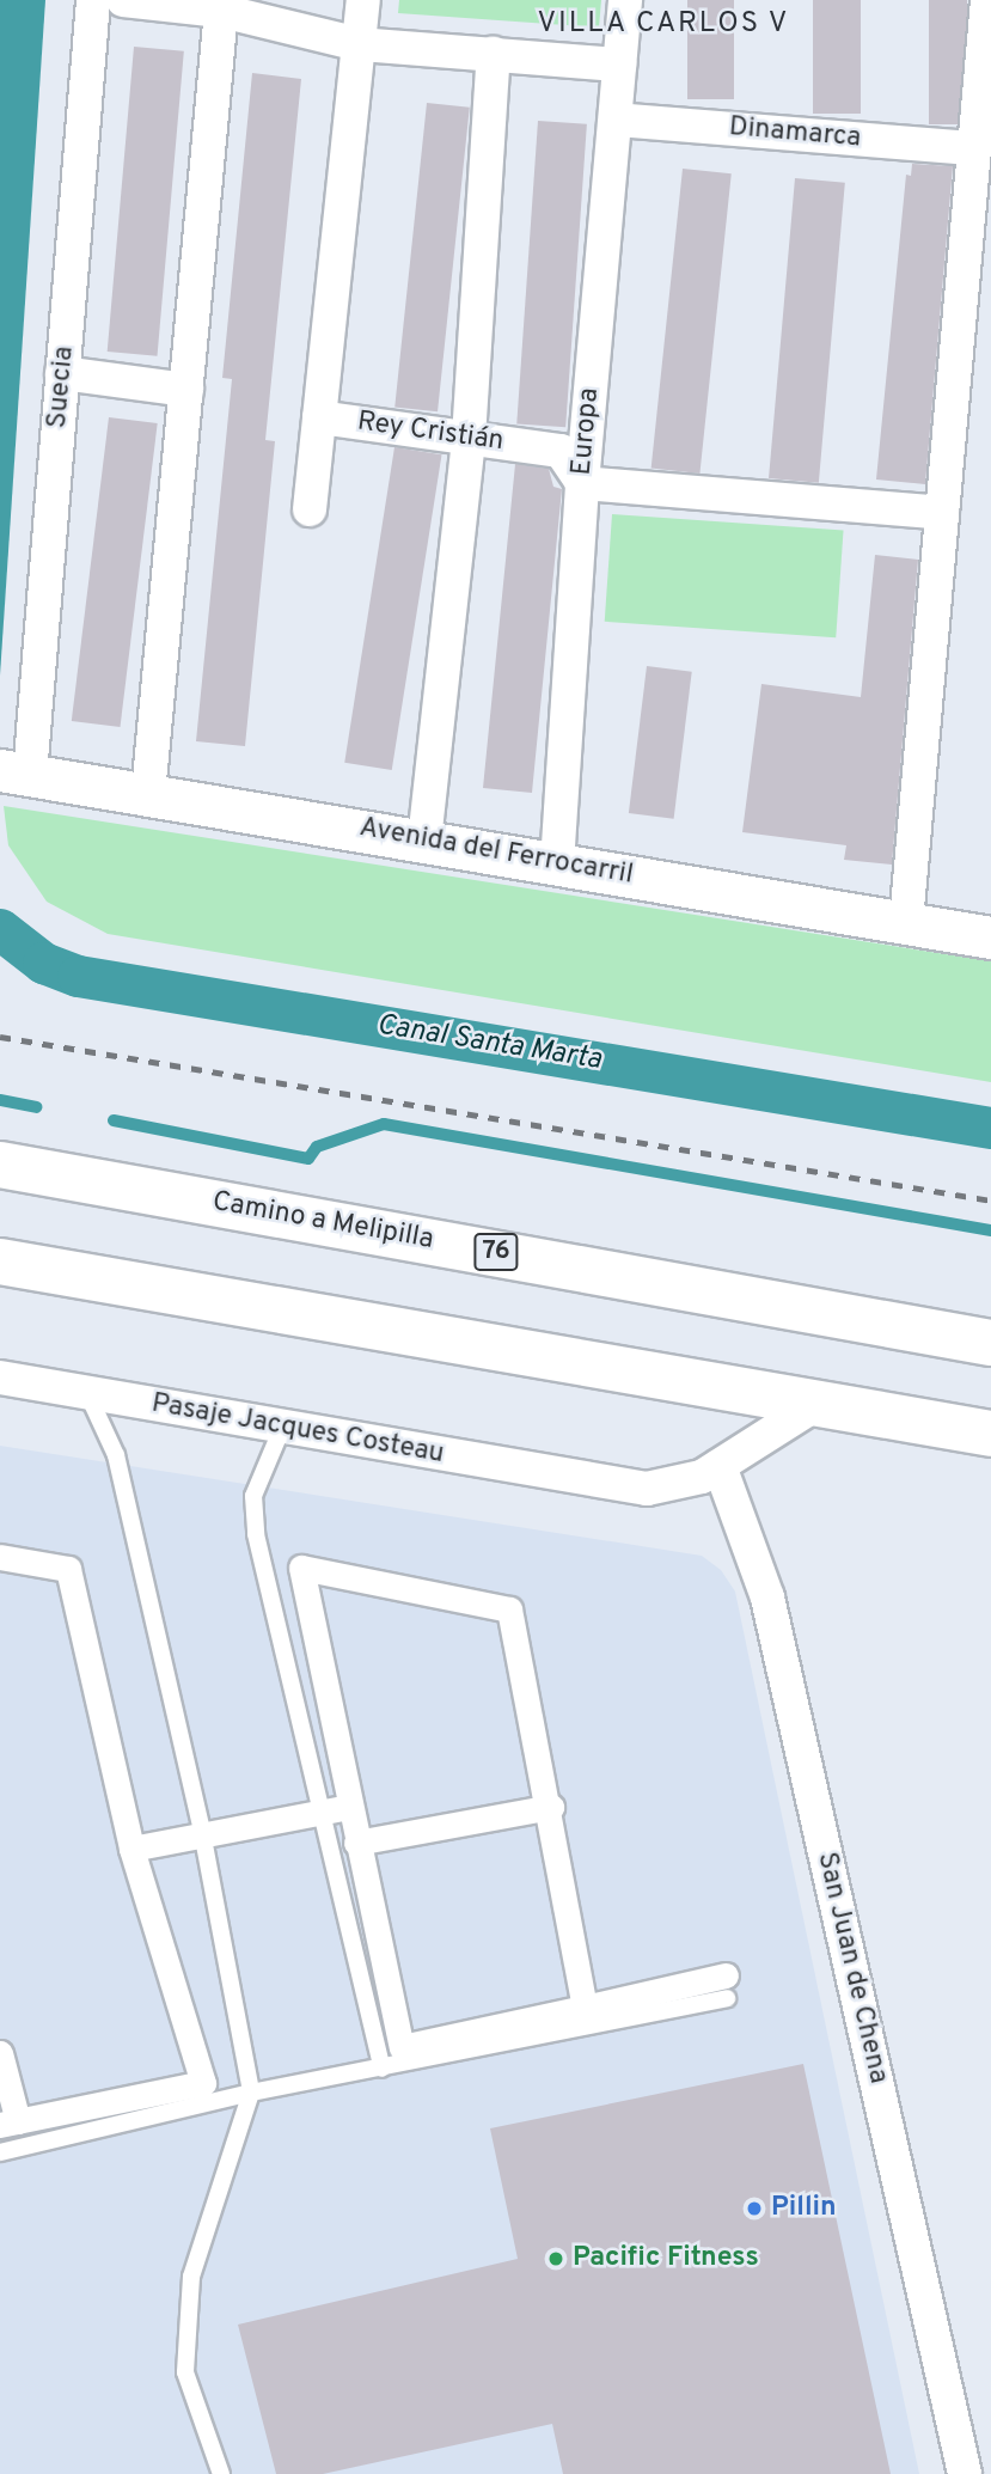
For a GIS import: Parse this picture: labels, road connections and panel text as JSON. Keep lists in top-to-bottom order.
{
  "streets": {
    "main road": ["Camino a Melipilla", "76"],
    "street": [
      "Dinamarca",
      "Suecia",
      "Europa",
      "Rey Cristián",
      "Avenida del Ferrocarril",
      "Pasaje Jacques Costeau",
      "San Juan de Chena"
    ]
  },
  "crossings": [
    ["Dinamarca", "Europa"],
    ["Suecia", "Avenida del Ferrocarril"],
    ["Europa", "Rey Cristián"],
    ["Europa", "Avenida del Ferrocarril"],
    ["Pasaje Jacques Costeau", "San Juan de Chena"]
  ],
  "districts": ["VILLA CARLOS V"],
  "water": ["Canal Santa Marta"],
  "places": ["Pillin", "Pacific Fitness"]
}
